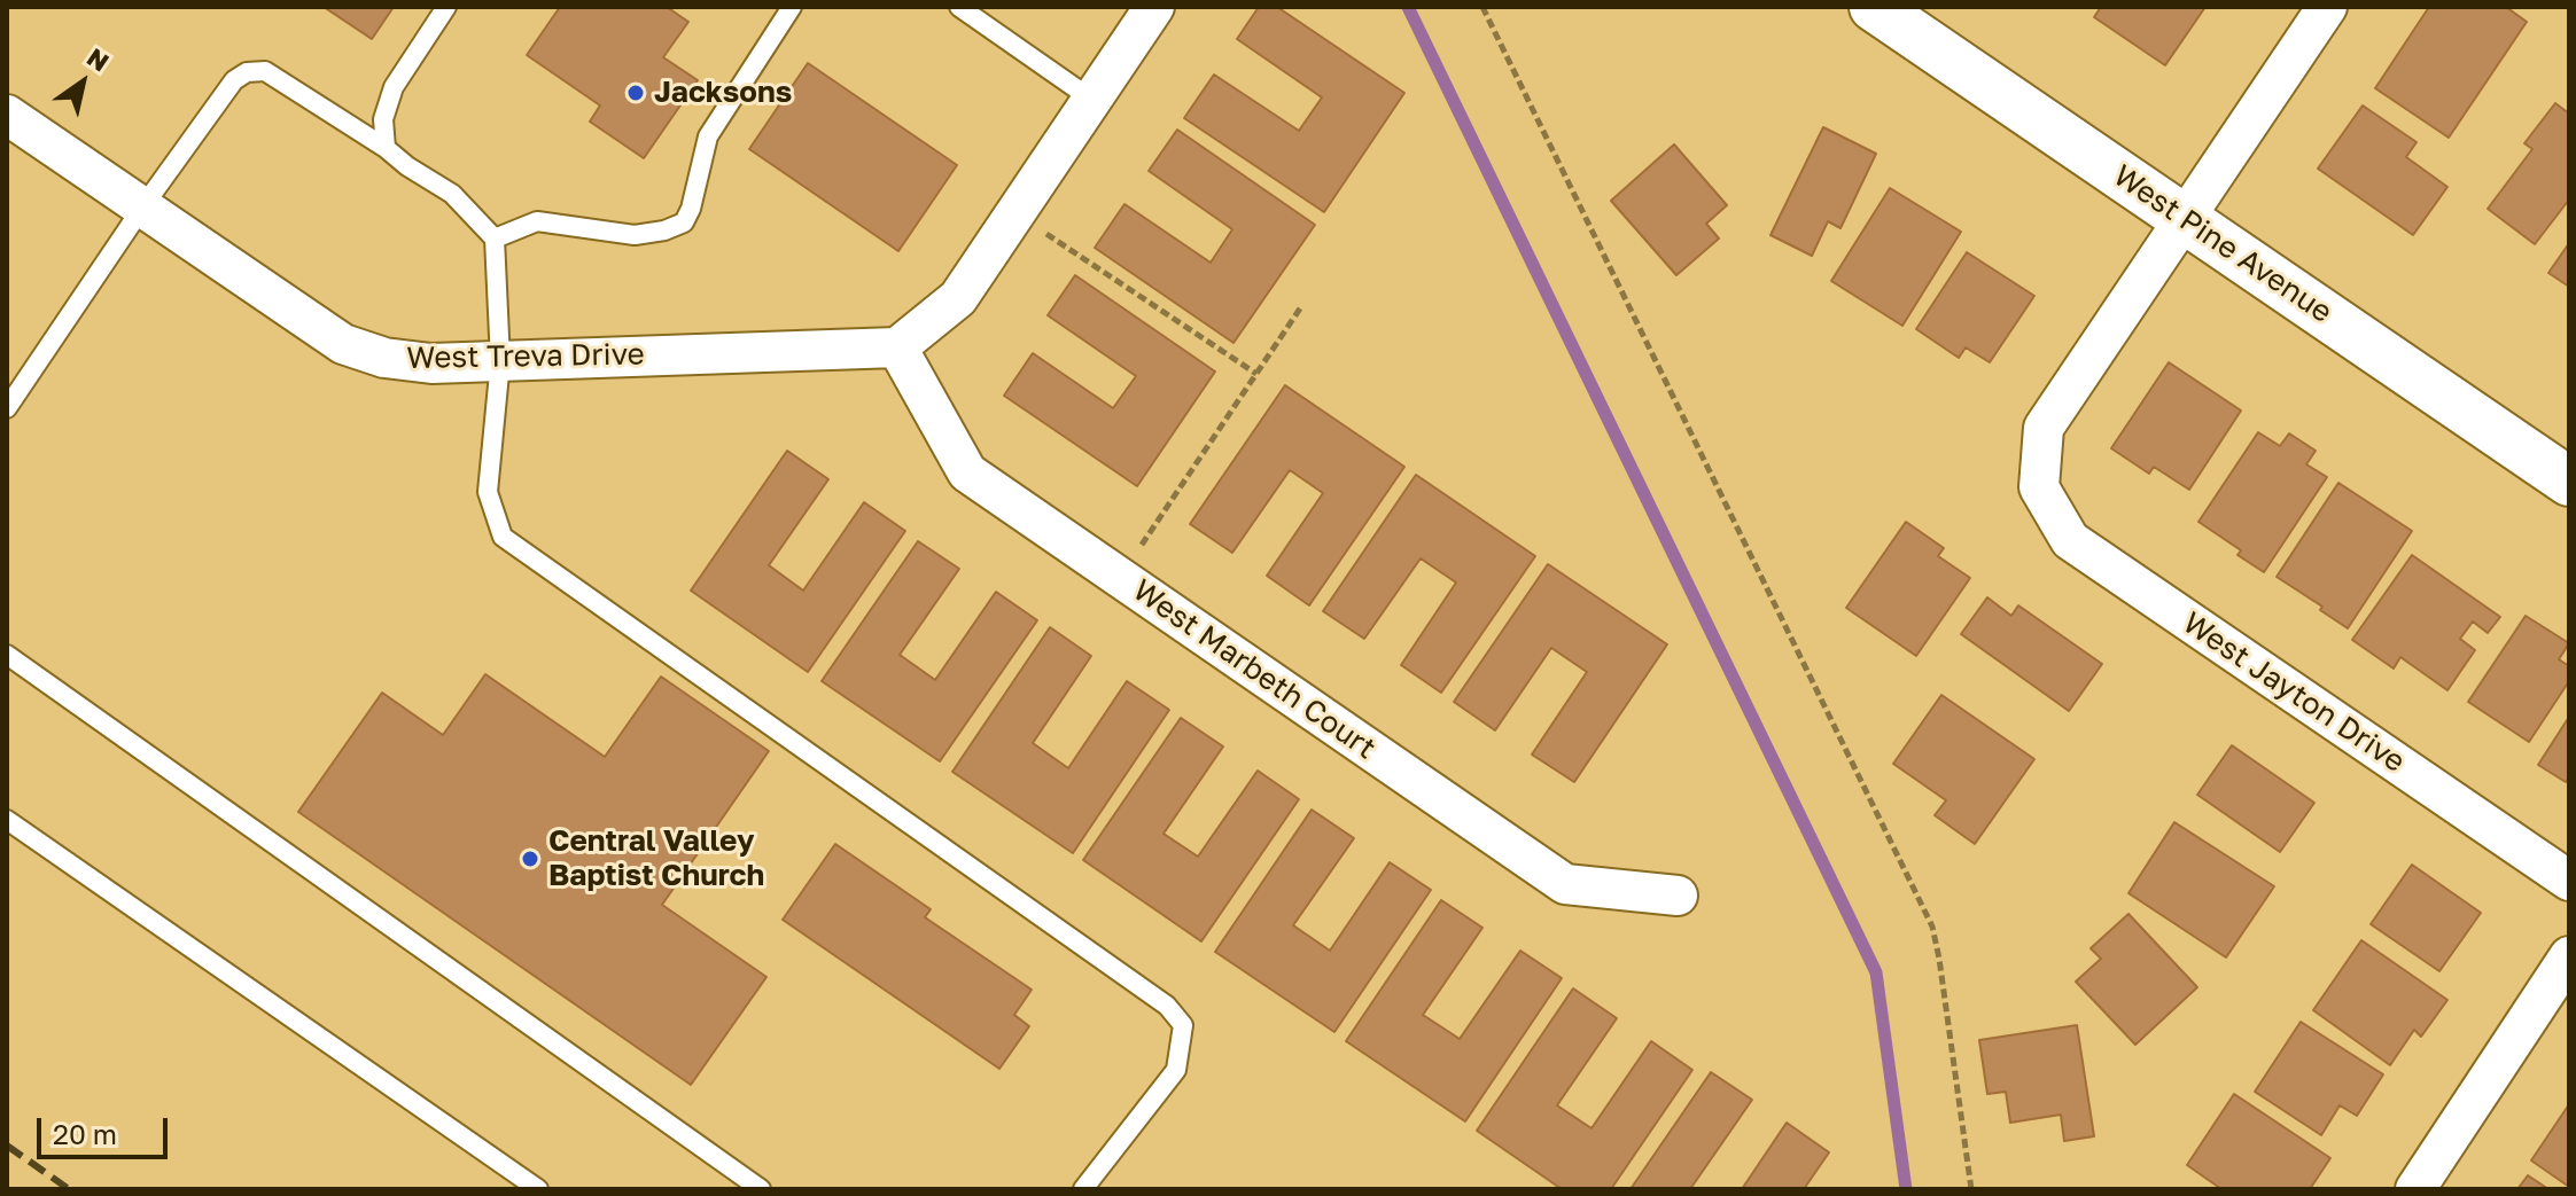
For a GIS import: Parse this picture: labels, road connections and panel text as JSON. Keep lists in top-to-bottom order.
{
  "streets": {
    "street": [
      "West Pine Avenue",
      "West Treva Drive",
      "West Marbeth Court",
      "West Jayton Drive"
    ]
  },
  "crossings": [
    ["West Pine Avenue", "West Jayton Drive"],
    ["West Treva Drive", "West Marbeth Court"]
  ],
  "places": ["Jacksons", "Central Valley Baptist Church"],
  "scale_bar": "20 m",
  "north": "top right"
}
